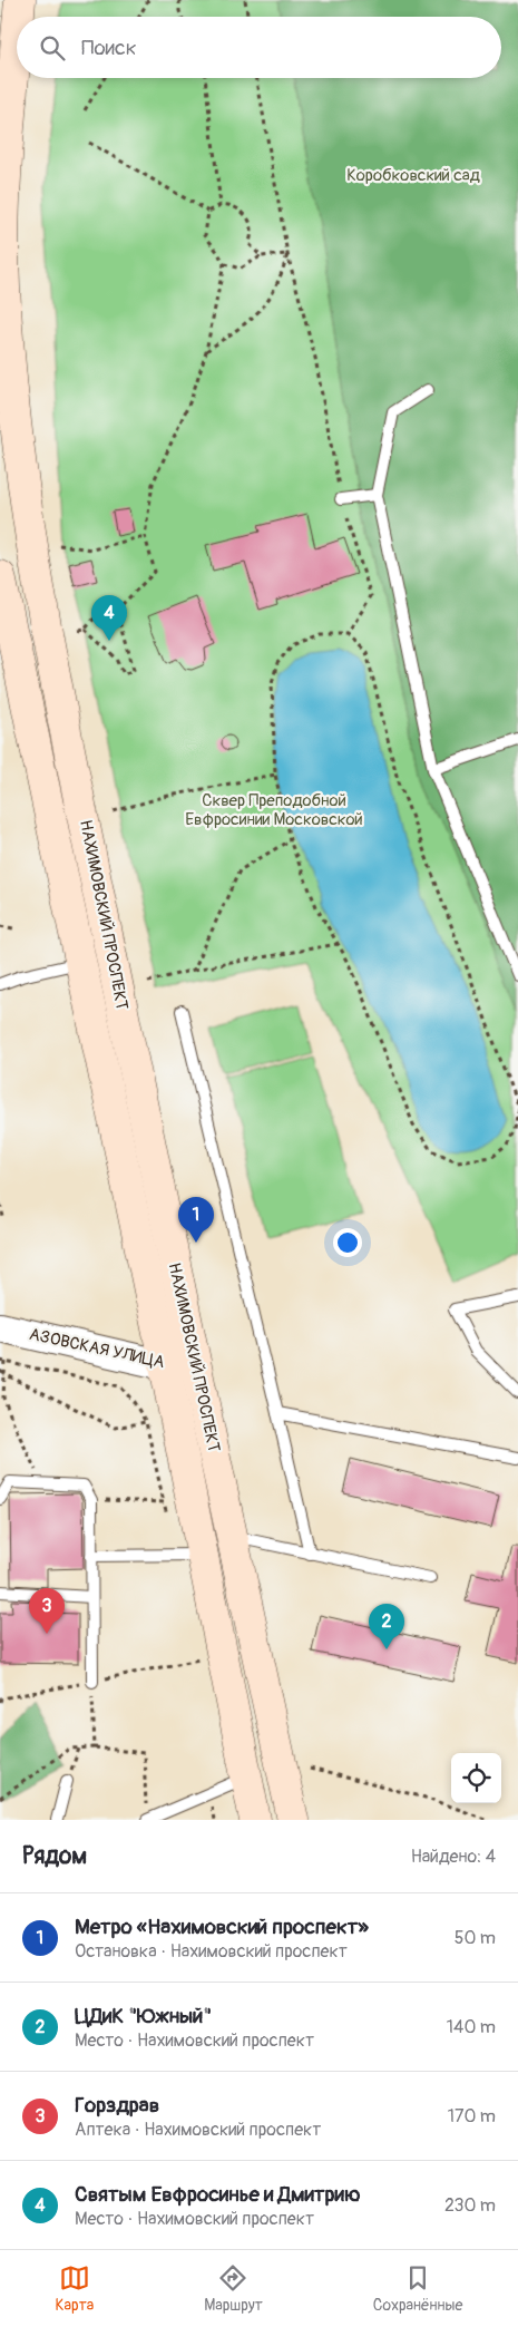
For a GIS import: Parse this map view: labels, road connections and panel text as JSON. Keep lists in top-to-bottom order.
{
  "streets": {
    "main road": ["НАХИМОВСКИЙ ПРОСПЕКТ"],
    "street": ["АЗОВСКАЯ УЛИЦА"]
  },
  "crossings": [
    ["НАХИМОВСКИЙ ПРОСПЕКТ", "АЗОВСКАЯ УЛИЦА"]
  ],
  "parks": ["Коробковский сад", "Сквер Преподобной Евфросинии Московской"],
  "page": {
    "search": "Поиск",
    "pins": [
      "4",
      "1",
      "3",
      "2"
    ],
    "heading": ["Рядом", "Найдено: 4"],
    "list": [
      {
        "mark": "1",
        "name": "Метро «Нахимовский проспект»",
        "note": "Остановка · Нахимовский проспект",
        "value": "50 m"
      },
      {
        "mark": "2",
        "name": "ЦДиК \"Южный\"",
        "note": "Место · Нахимовский проспект",
        "value": "140 m"
      },
      {
        "mark": "3",
        "name": "Горздрав",
        "note": "Аптека · Нахимовский проспект",
        "value": "170 m"
      },
      {
        "mark": "4",
        "name": "Святым Евфросинье и Дмитрию",
        "note": "Место · Нахимовский проспект",
        "value": "230 m"
      }
    ],
    "nav": ["Карта", "Маршрут", "Сохранённые"]
  }
}
